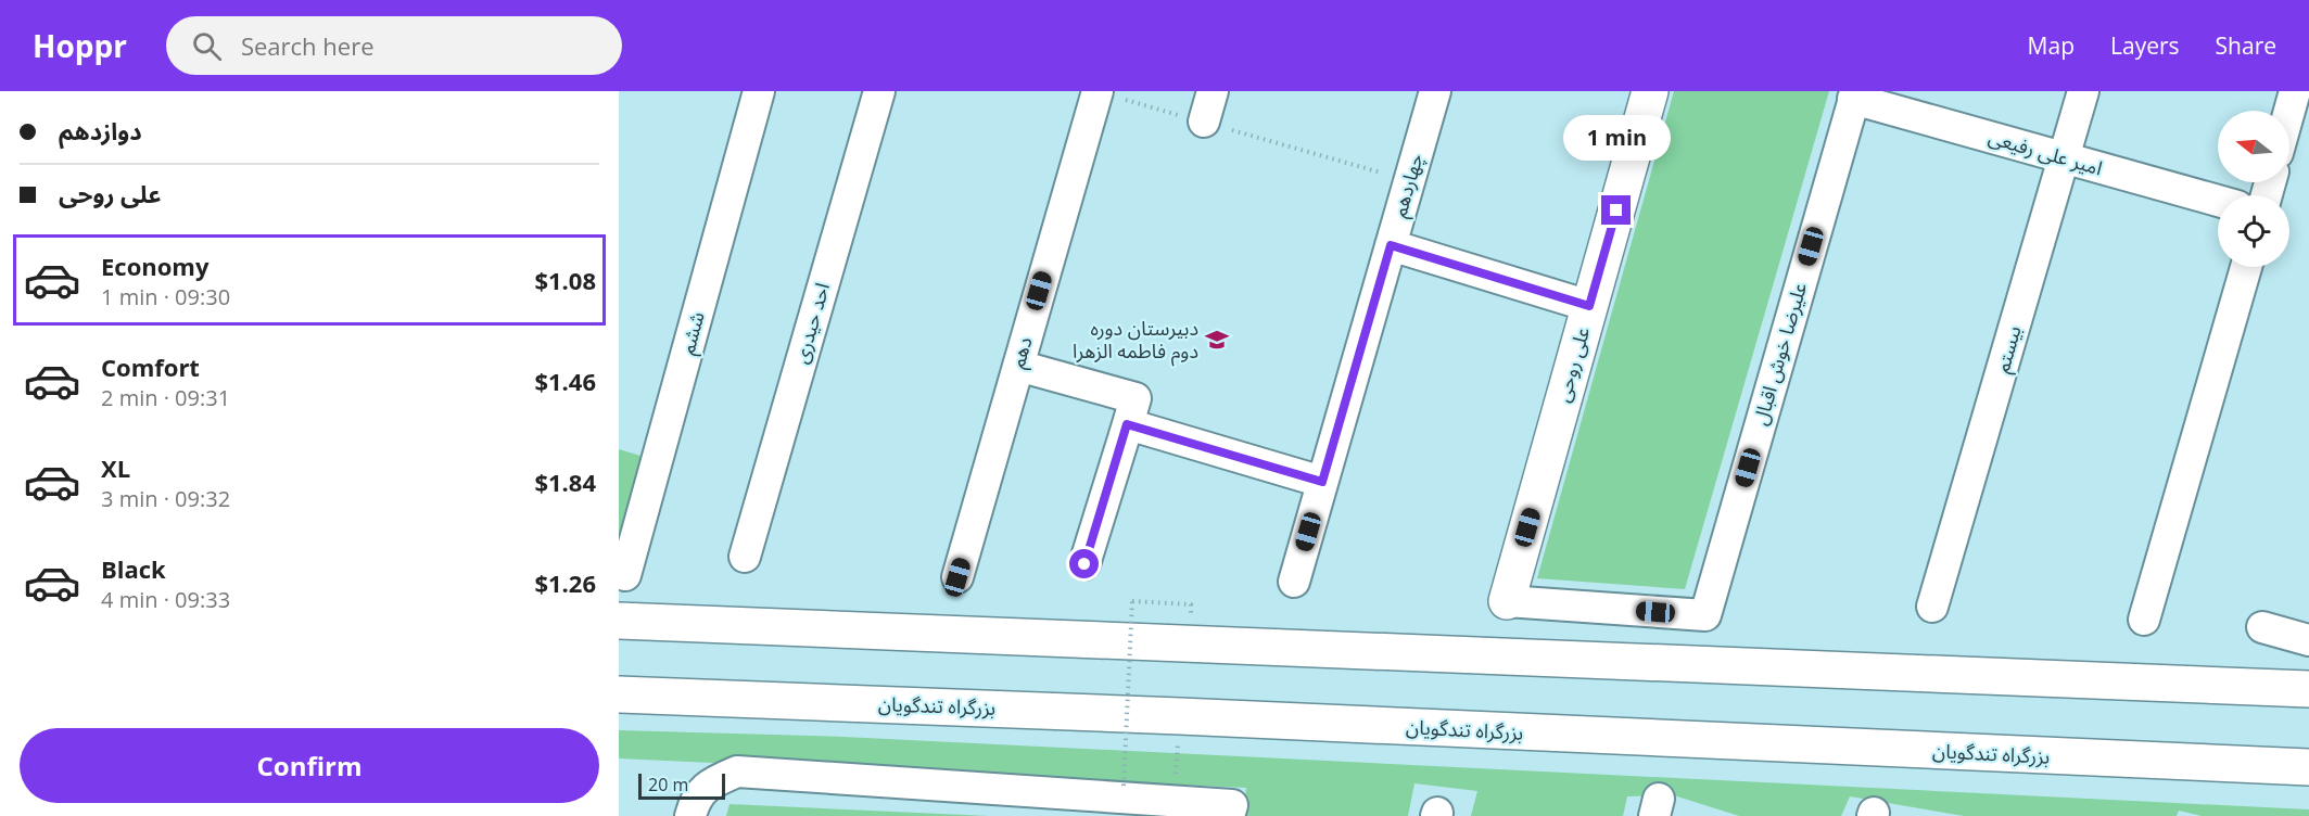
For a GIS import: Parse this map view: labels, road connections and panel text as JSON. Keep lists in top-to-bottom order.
{
  "streets": {
    "main road": ["علی روحی", "بزرگراه تندگویان"],
    "street": [
      "امیر علی رفیعی",
      "چهاردهم",
      "احد حیدری",
      "ششم",
      "بیستم",
      "دهم",
      "علیرضا خوش اقبال"
    ]
  },
  "crossings": [
    ["امیر علی رفیعی", "بیستم"],
    ["امیر علی رفیعی", "علیرضا خوش اقبال"],
    ["علیرضا خوش اقبال", "علی روحی"]
  ],
  "places": {
    "school or university": ["دبیرستان دوره دوم فاطمه الزهرا"]
  },
  "scale_bar": "20 m",
  "north": "left",
  "page": {
    "header": "Hoppr",
    "search": "Search here",
    "nav": ["Map", "Layers", "Share"],
    "banner": ["دوازدهم", "علی روحی"],
    "bubble": "1 min",
    "list": [
      {
        "name": "Economy",
        "note": "1 min · 09:30",
        "value": "$1.08"
      },
      {
        "name": "Comfort",
        "note": "2 min · 09:31",
        "value": "$1.46"
      },
      {
        "name": "XL",
        "note": "3 min · 09:32",
        "value": "$1.84"
      },
      {
        "name": "Black",
        "note": "4 min · 09:33",
        "value": "$1.26"
      }
    ],
    "buttons": "Confirm",
    "scale": "20 m"
  }
}
